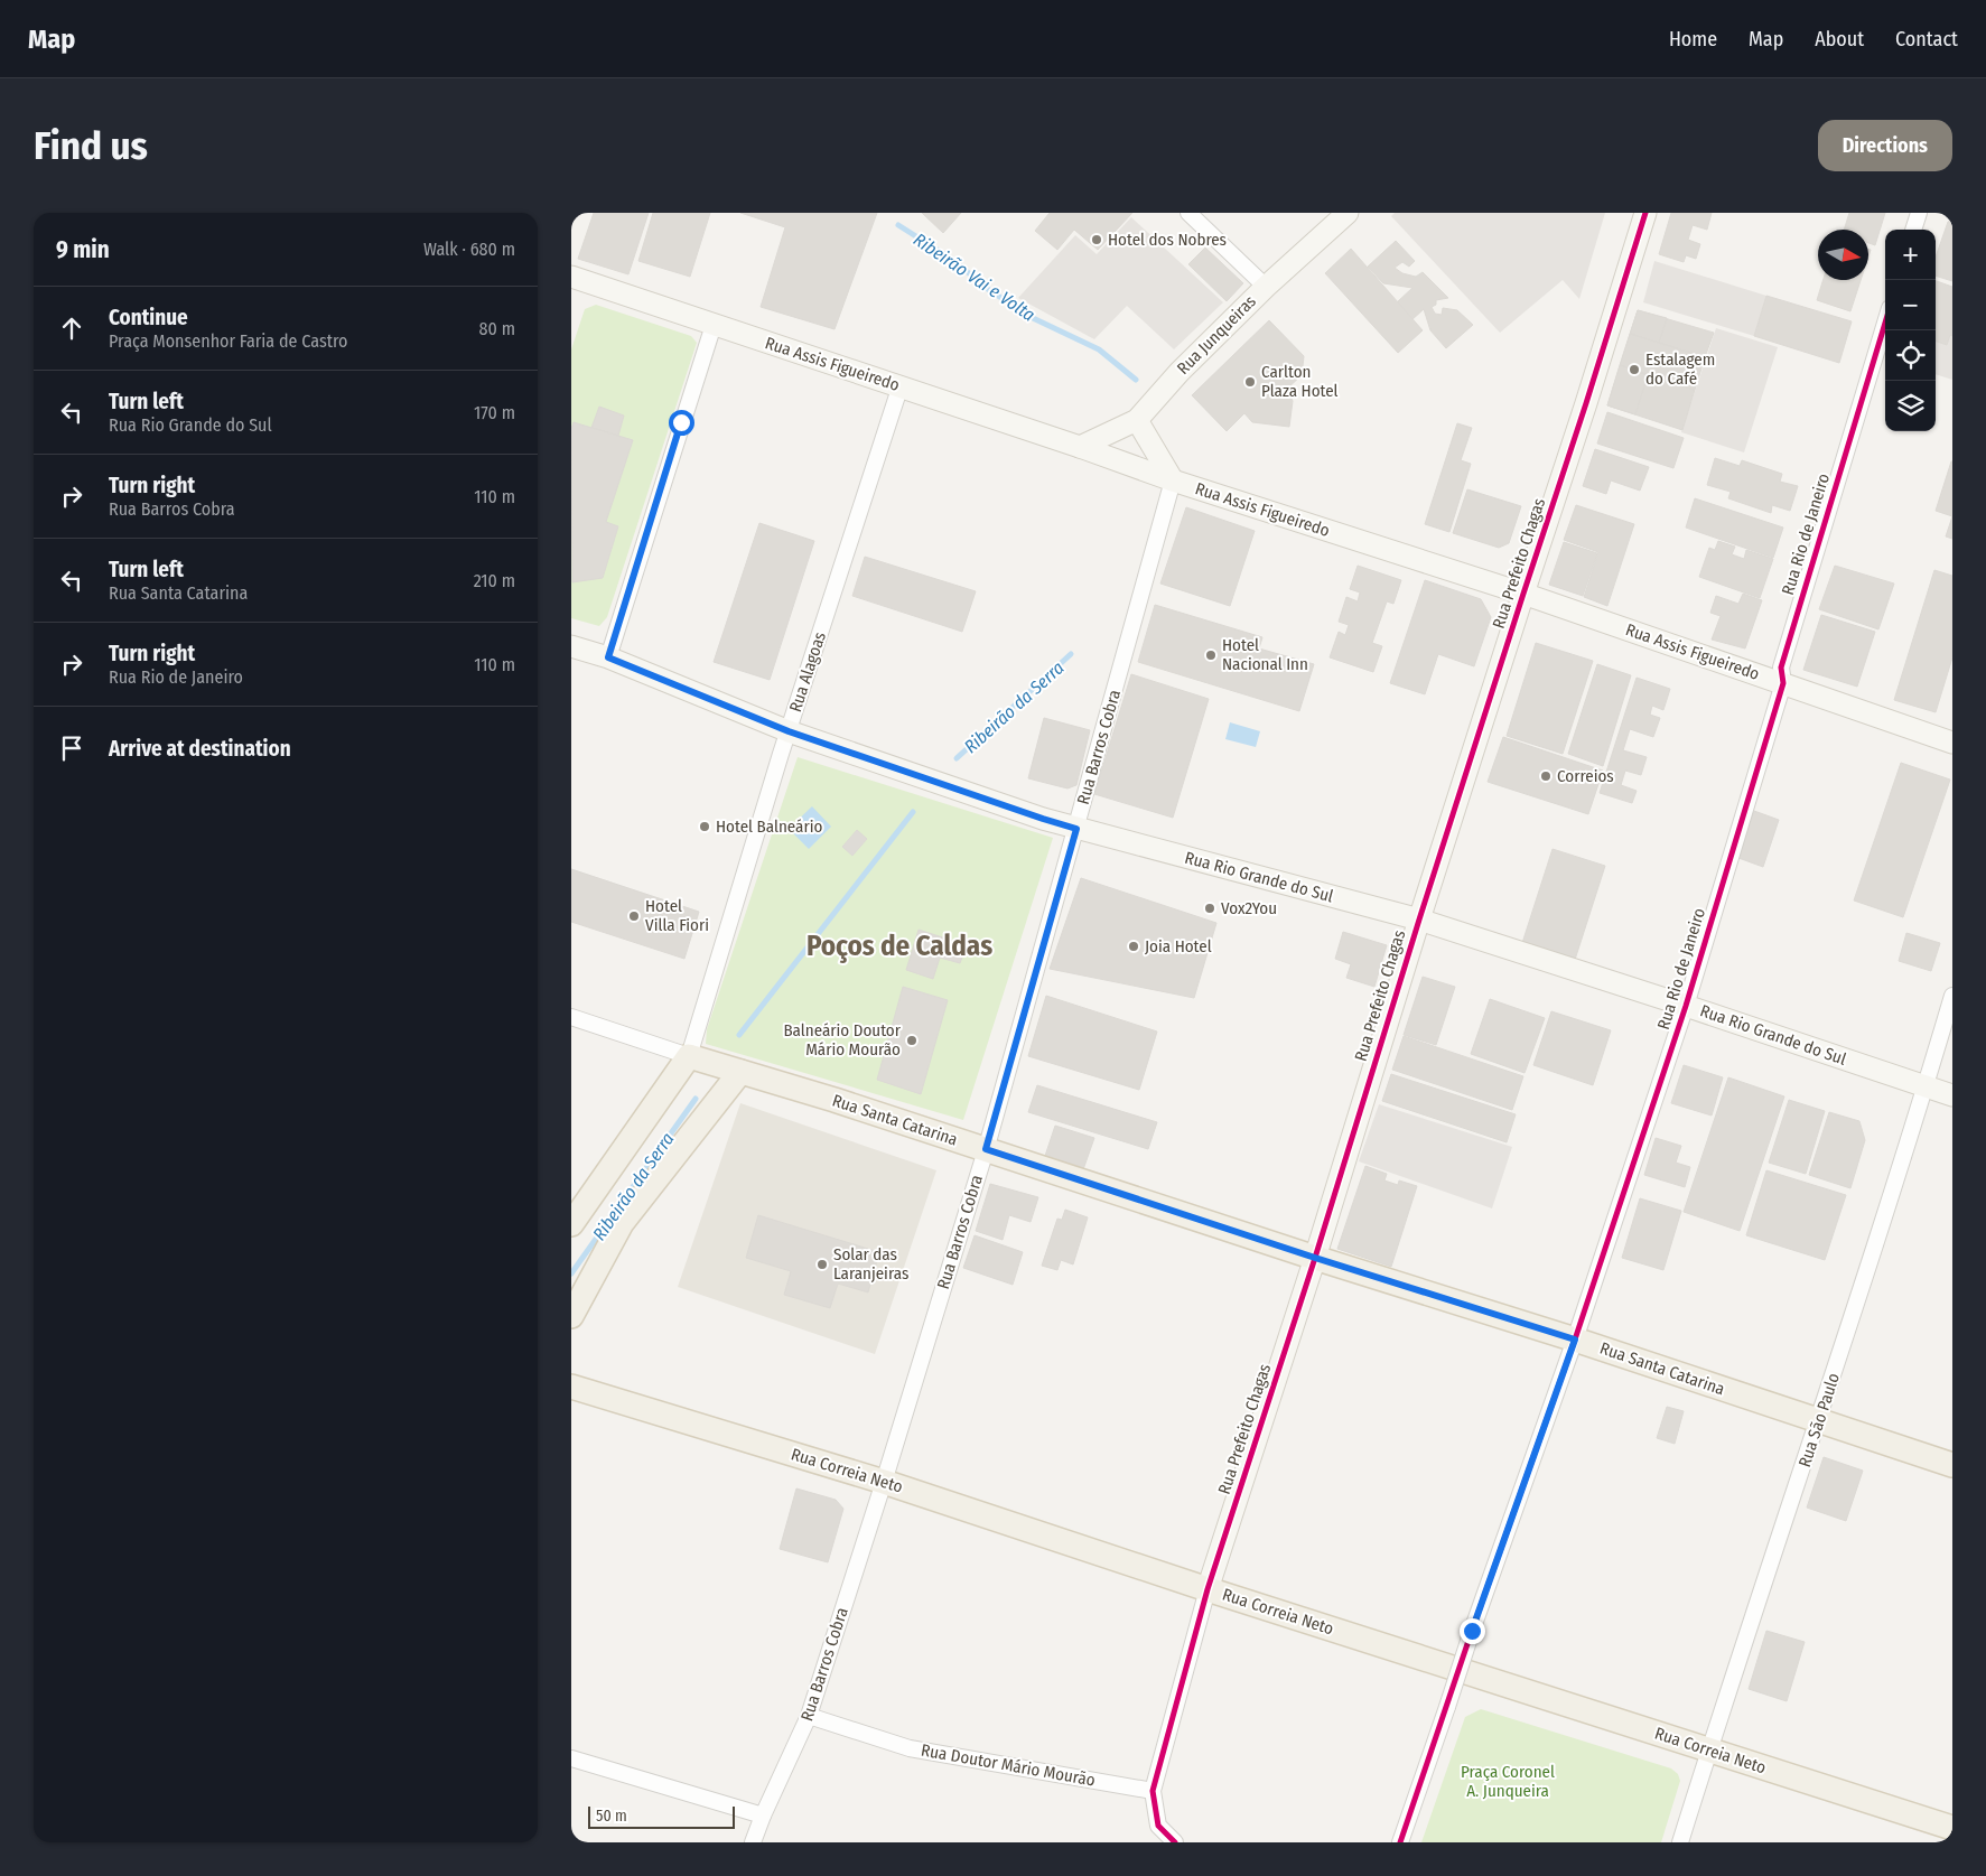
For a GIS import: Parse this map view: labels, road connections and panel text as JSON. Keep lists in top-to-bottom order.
{
  "streets": {
    "main road": ["Rua Santa Catarina", "Rua Correia Neto"],
    "street": [
      "Rua Junqueiras",
      "Rua Assis Figueiredo",
      "Rua Rio de Janeiro",
      "Rua Prefeito Chagas",
      "Rua Alagoas",
      "Rua Barros Cobra",
      "Rua Rio Grande do Sul",
      "Rua São Paulo",
      "Rua Doutor Mário Mourão"
    ]
  },
  "crossings": [
    ["Rua Junqueiras", "Rua Assis Figueiredo"],
    ["Rua Assis Figueiredo", "Rua Rio de Janeiro"],
    ["Rua Assis Figueiredo", "Rua Prefeito Chagas"],
    ["Rua Assis Figueiredo", "Rua Alagoas"],
    ["Rua Assis Figueiredo", "Rua Barros Cobra"],
    ["Rua Rio de Janeiro", "Rua Rio Grande do Sul"],
    ["Rua Rio de Janeiro", "Rua Santa Catarina"],
    ["Rua Prefeito Chagas", "Rua Rio Grande do Sul"],
    ["Rua Prefeito Chagas", "Rua Santa Catarina"],
    ["Rua Prefeito Chagas", "Rua Correia Neto"],
    ["Rua Prefeito Chagas", "Rua Doutor Mário Mourão"],
    ["Rua Alagoas", "Rua Rio Grande do Sul"],
    ["Rua Alagoas", "Rua Santa Catarina"],
    ["Rua Barros Cobra", "Rua Rio Grande do Sul"],
    ["Rua Barros Cobra", "Rua Santa Catarina"],
    ["Rua Barros Cobra", "Rua Correia Neto"],
    ["Rua Barros Cobra", "Rua Doutor Mário Mourão"],
    ["Rua Rio Grande do Sul", "Rua São Paulo"],
    ["Rua Santa Catarina", "Rua São Paulo"],
    ["Rua São Paulo", "Rua Correia Neto"]
  ],
  "districts": ["Poços de Caldas"],
  "water": ["Ribeirão Vai e Volta", "Ribeirão da Serra"],
  "parks": ["Praça Coronel A. Junqueira"],
  "places": [
    "Hotel dos Nobres",
    "Estalagem do Café",
    "Carlton Plaza Hotel",
    "Hotel Nacional Inn",
    "Correios",
    "Hotel Balneário",
    "Vox2You",
    "Hotel Villa Fiori",
    "Joia Hotel",
    "Balneário Doutor Mário Mourão",
    "Solar das Laranjeiras"
  ],
  "scale_bar": "50 m",
  "north": "right",
  "page": {
    "header": "Map",
    "nav": [
      "Home",
      "Map",
      "About",
      "Contact"
    ],
    "buttons": "Directions",
    "title": "Find us",
    "heading": ["9 min", "Walk · 680 m"],
    "map_buttons": ["+", "−"],
    "list": [
      ["Continue", "Praça Monsenhor Faria de Castro", "80 m"],
      ["Turn left", "Rua Rio Grande do Sul", "170 m"],
      ["Turn right", "Rua Barros Cobra", "110 m"],
      ["Turn left", "Rua Santa Catarina", "210 m"],
      ["Turn right", "Rua Rio de Janeiro", "110 m"],
      "Arrive at destination"
    ],
    "scale": "50 m"
  }
}
